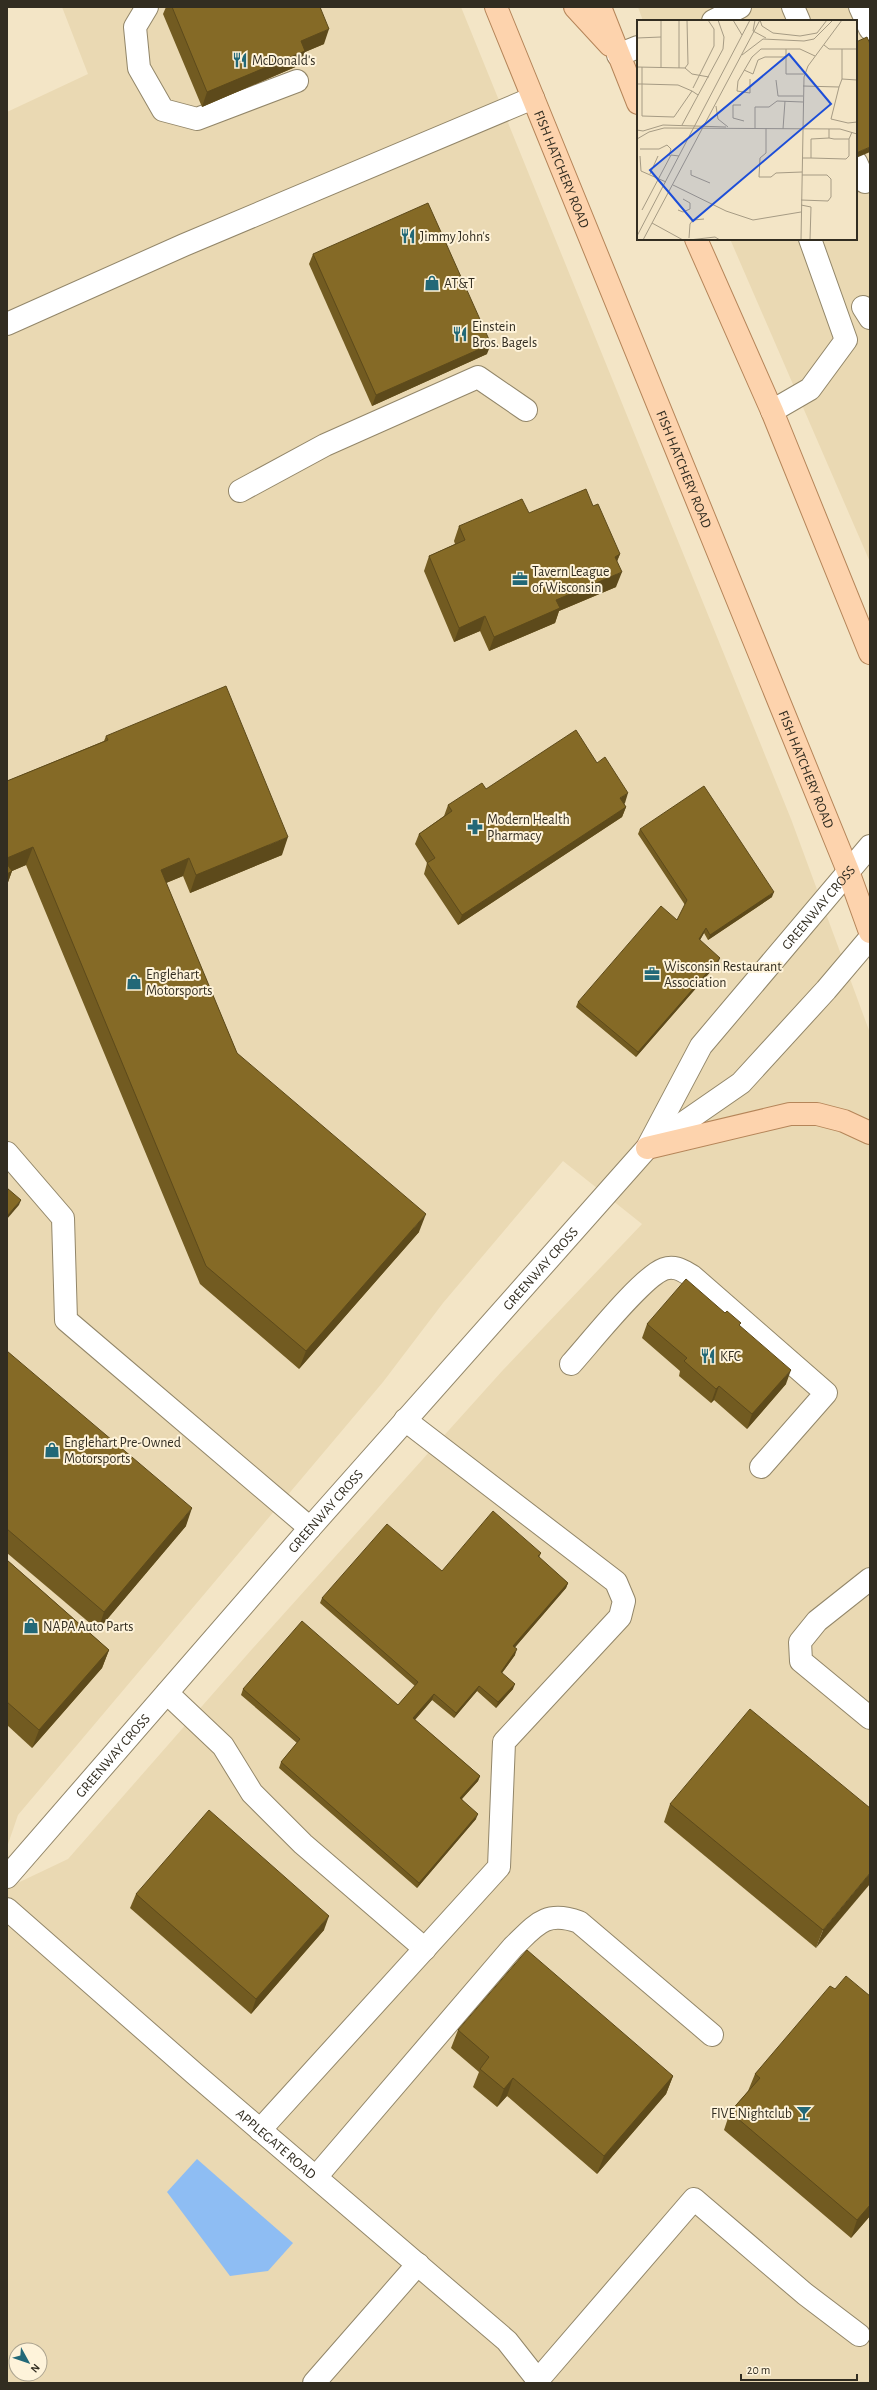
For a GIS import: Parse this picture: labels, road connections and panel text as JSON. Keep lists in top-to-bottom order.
{
  "streets": {
    "main road": ["FISH HATCHERY ROAD"],
    "street": ["GREENWAY CROSS", "APPLEGATE ROAD"]
  },
  "crossings": [
    ["FISH HATCHERY ROAD", "GREENWAY CROSS"]
  ],
  "places": {
    "restaurant": [
      "McDonald's",
      "Jimmy John's",
      "Einstein Bros. Bagels",
      "KFC"
    ],
    "shop": [
      "AT&T",
      "Englehart Motorsports",
      "Englehart Pre-Owned Motorsports",
      "NAPA Auto Parts"
    ],
    "office": ["Tavern League of Wisconsin", "Wisconsin Restaurant Association"],
    "pharmacy": ["Modern Health Pharmacy"],
    "bar": ["FIVE Nightclub"]
  },
  "scale_bar": "20 m",
  "north": "bottom right"
}
